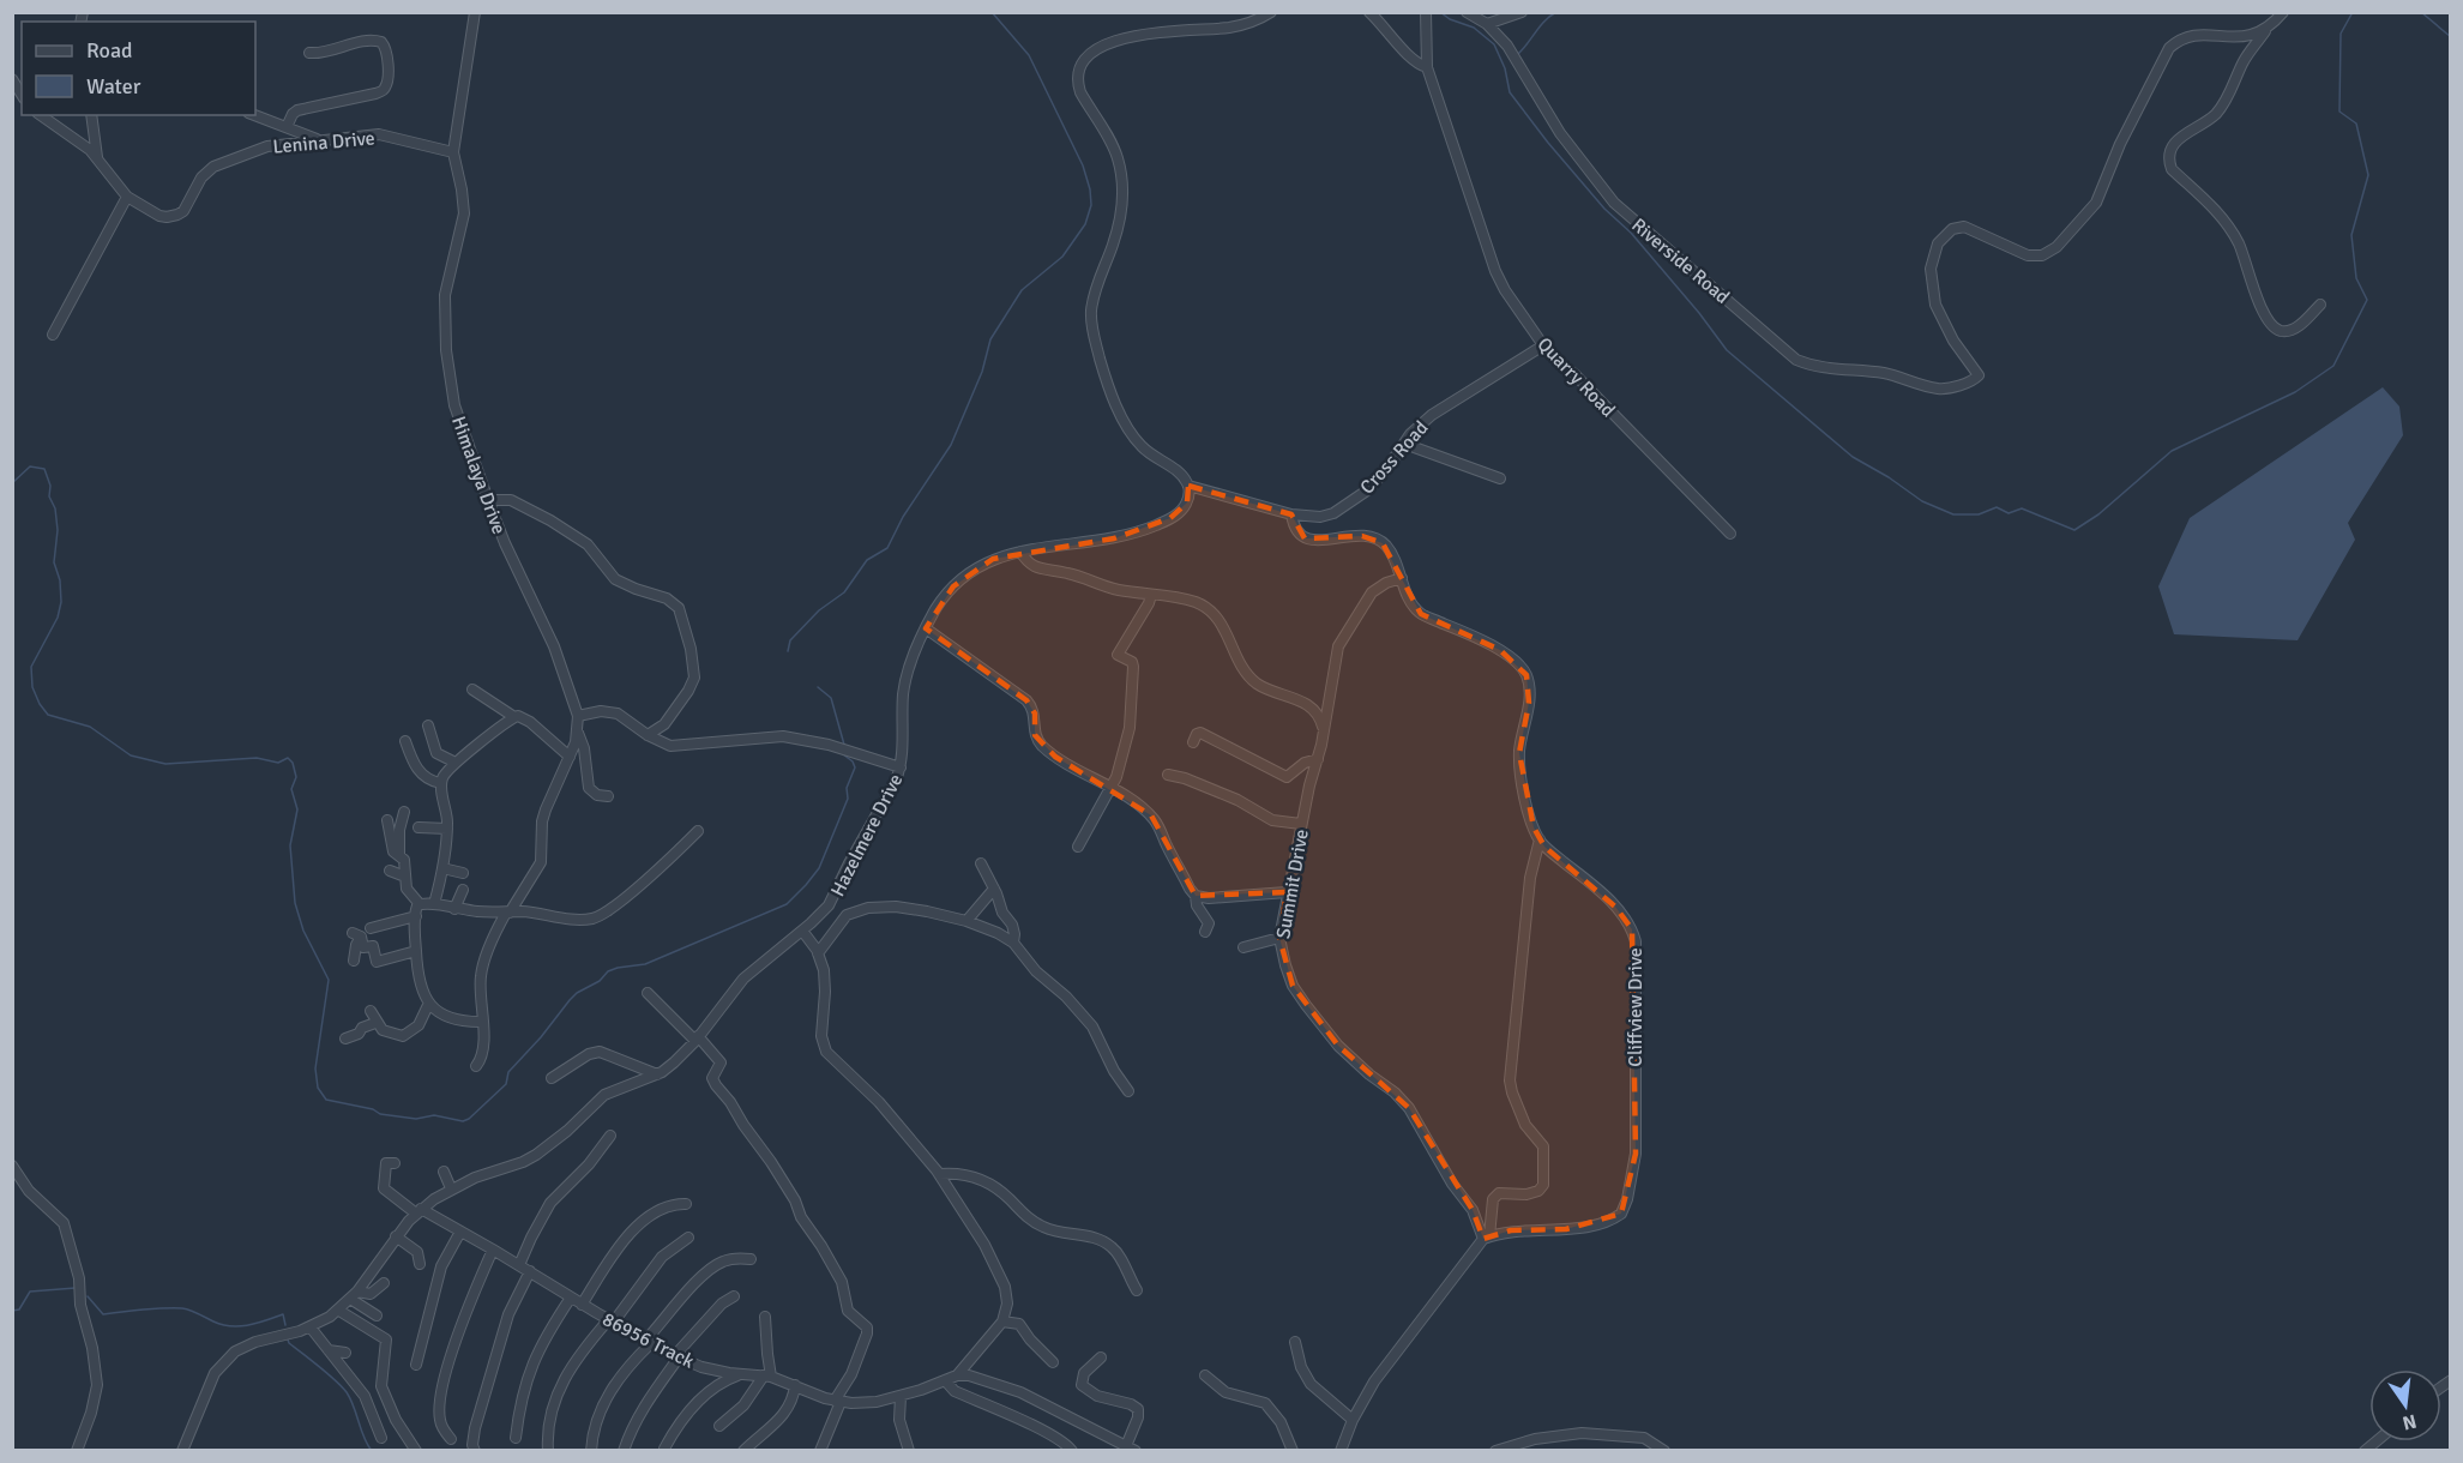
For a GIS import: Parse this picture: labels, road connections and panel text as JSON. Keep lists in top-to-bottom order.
{
  "streets": {
    "street": [
      "Lenina Drive",
      "Riverside Road",
      "Quarry Road",
      "Cross Road",
      "Himalaya Drive",
      "Hazelmere Drive",
      "Summit Drive",
      "Cliffview Drive",
      "86956 Track"
    ]
  },
  "crossings": [
    ["Lenina Drive", "Himalaya Drive"],
    ["Quarry Road", "Cross Road"],
    ["Cross Road", "Hazelmere Drive"],
    ["Cross Road", "Cliffview Drive"],
    ["Hazelmere Drive", "86956 Track"],
    ["Summit Drive", "Cliffview Drive"]
  ],
  "legend": ["Road", "Water"],
  "north": "bottom"
}
